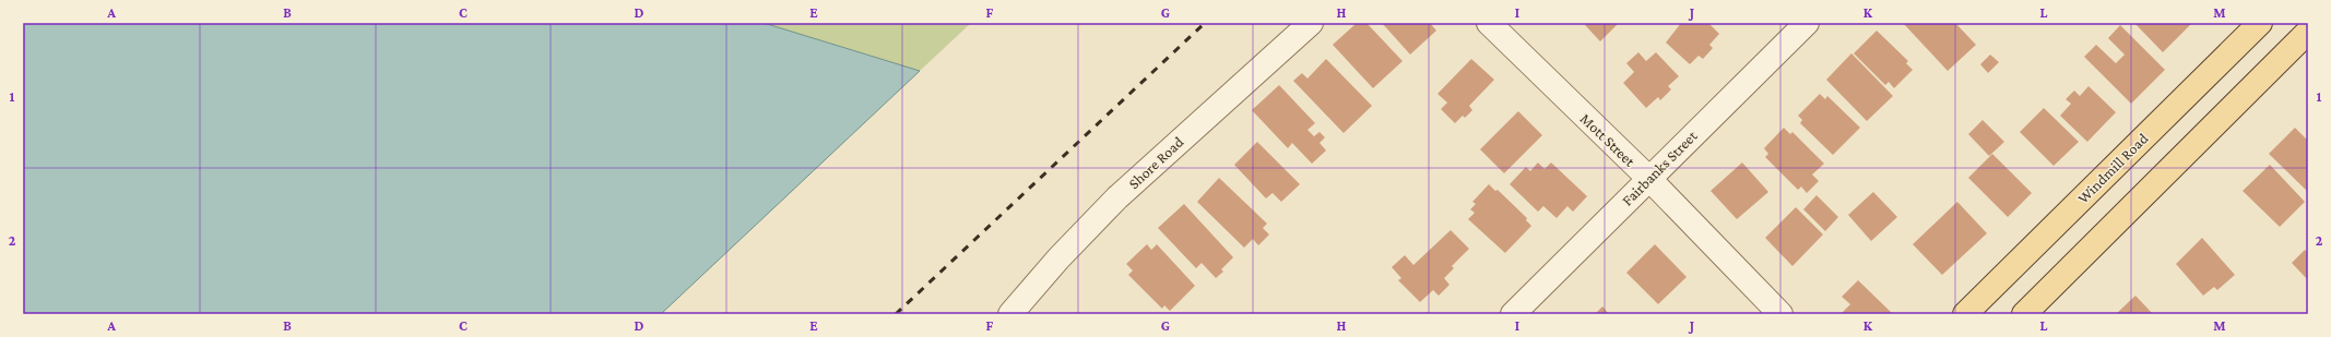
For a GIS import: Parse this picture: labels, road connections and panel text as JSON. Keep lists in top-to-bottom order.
{
  "streets": {
    "main road": ["Windmill Road"],
    "street": ["Mott Street", "Shore Road", "Fairbanks Street"]
  },
  "crossings": [
    ["Mott Street", "Fairbanks Street"]
  ],
  "grid": {
    "columns": [
      "A",
      "B",
      "C",
      "D",
      "E",
      "F",
      "G",
      "H",
      "I",
      "J",
      "K",
      "L",
      "M"
    ],
    "rows": ["1", "2"]
  }
}
